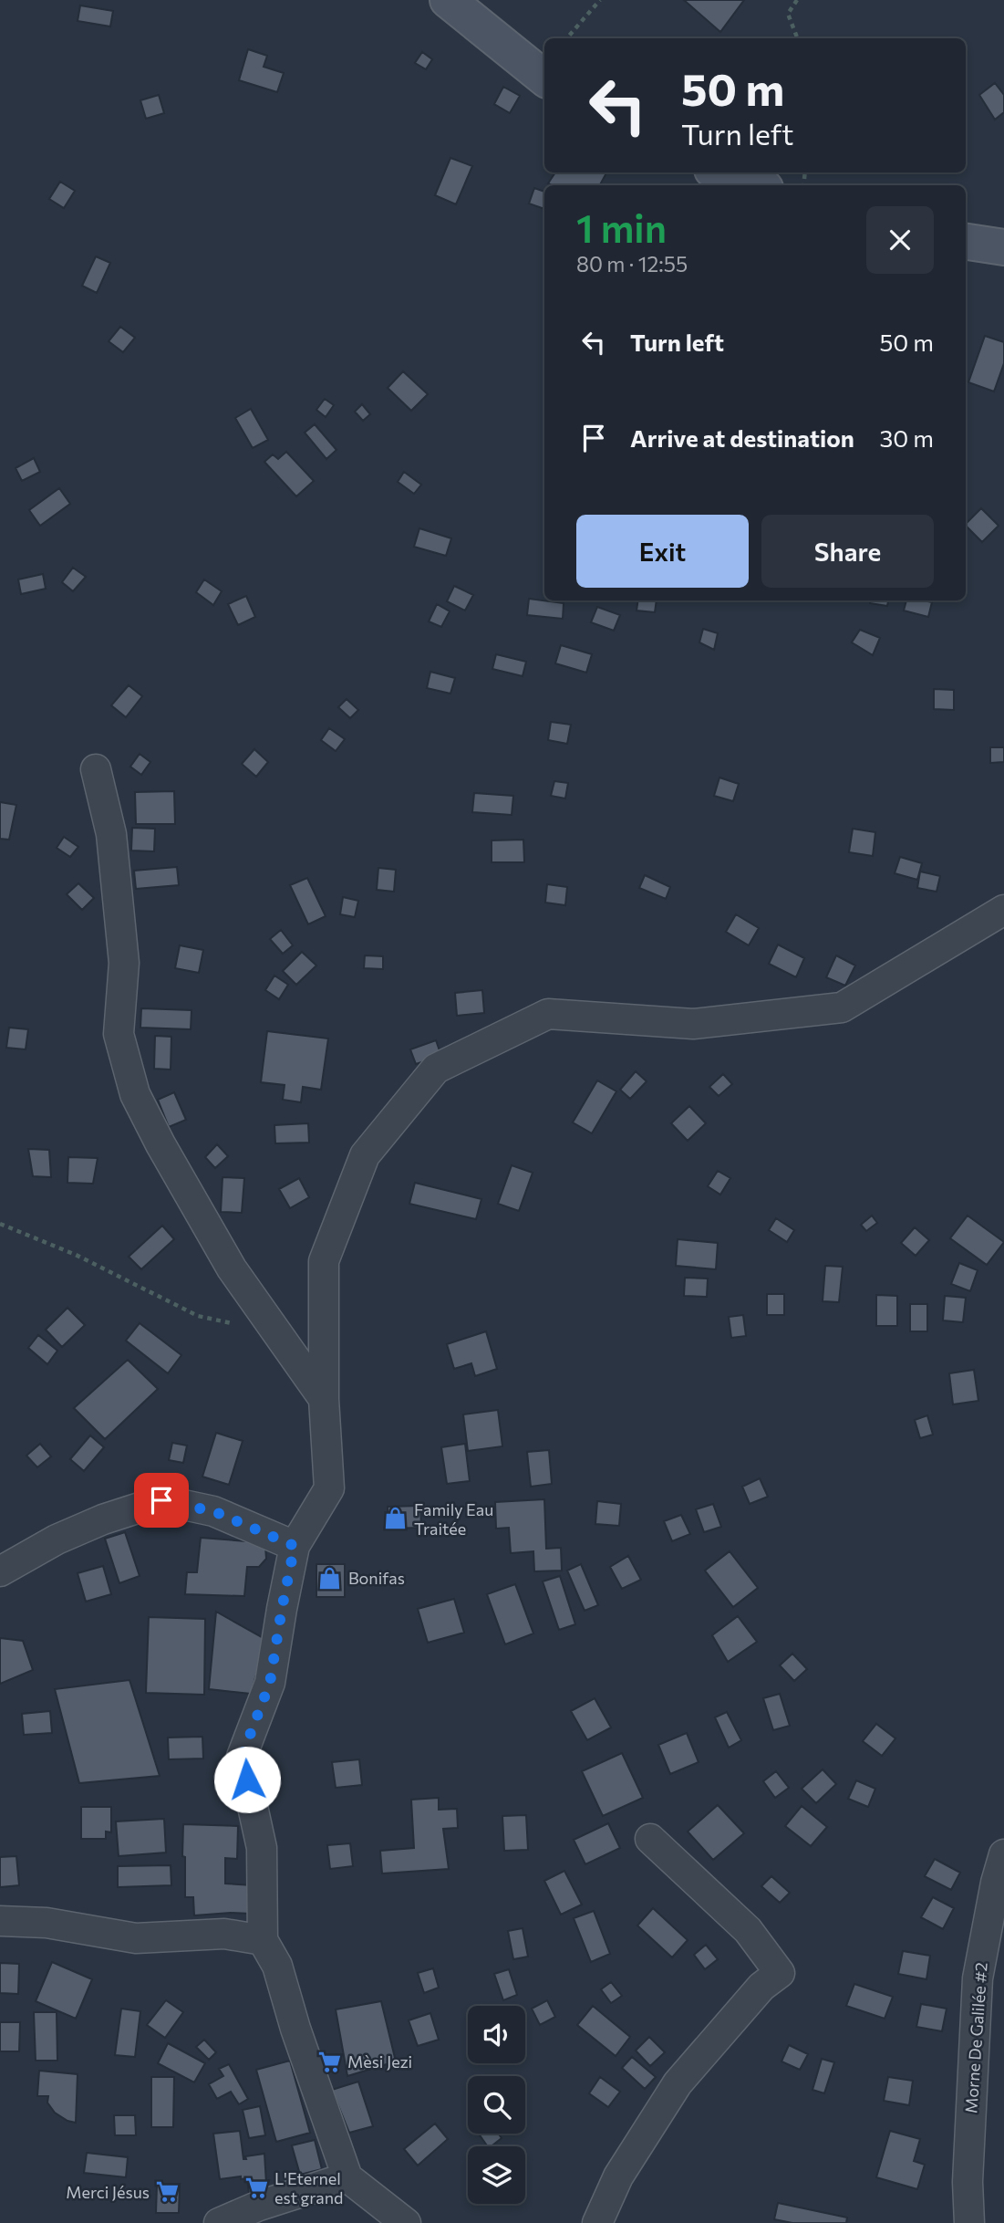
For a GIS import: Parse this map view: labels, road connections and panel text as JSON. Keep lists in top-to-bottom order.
{
  "streets": {
    "street": ["Morne De Galilée #2"]
  },
  "places": {
    "shop": ["Family Eau Traitée", "Bonifas"],
    "supermarket": ["Mèsi Jezi", "L'Eternel est grand", "Merci Jésus"]
  },
  "page": {
    "turn": ["50 m", "Turn left"],
    "heading": ["1 min", "80 m · 12:55"],
    "list": [
      {
        "name": "Turn left",
        "value": "50 m"
      },
      {
        "name": "Arrive at destination",
        "value": "30 m"
      }
    ],
    "buttons": ["Exit", "Share"]
  }
}
